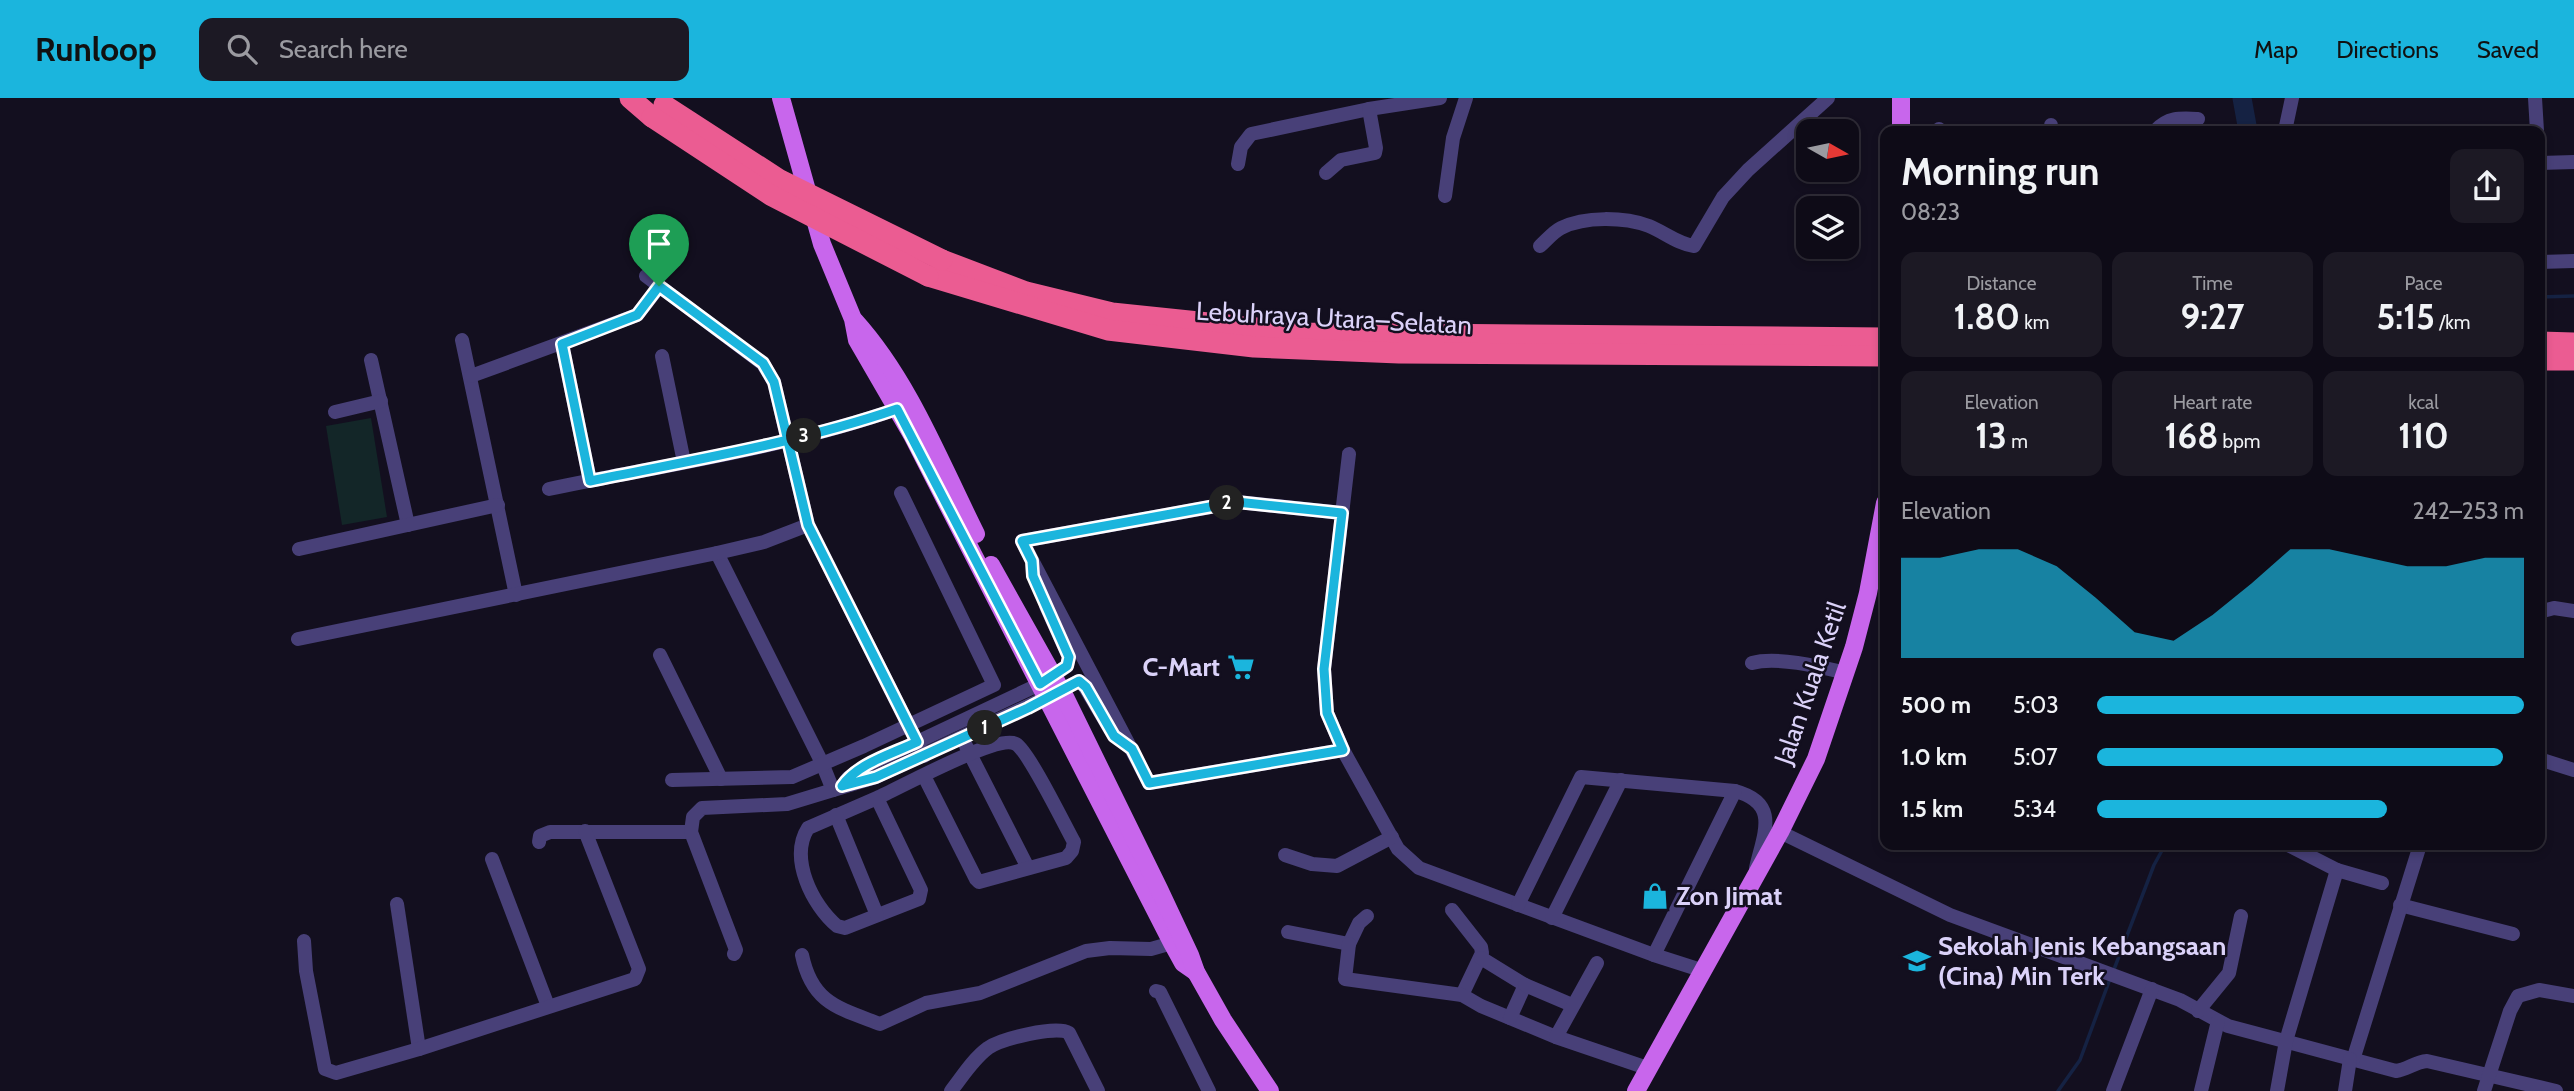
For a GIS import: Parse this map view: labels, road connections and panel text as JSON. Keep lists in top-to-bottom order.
{
  "streets": {
    "highway": ["Lebuhraya Utara–Selatan"],
    "main road": ["Jalan Kuala Ketil"]
  },
  "places": {
    "supermarket": ["C-Mart"],
    "shop": ["Zon Jimat"],
    "school or university": ["Sekolah Jenis Kebangsaan (Cina) Min Terk"]
  },
  "north": "right",
  "page": {
    "header": "Runloop",
    "search": "Search here",
    "nav": ["Map", "Directions", "Saved"],
    "heading": ["Morning run", "08:23"],
    "stats": [
      ["Distance", "1.80 km"],
      ["Time", "9:27"],
      ["Pace", "5:15 /km"],
      ["Elevation", "13 m"],
      ["Heart rate", "168 bpm"],
      ["kcal", "110"]
    ],
    "pins": ["3", "2", "1"],
    "chart": ["Elevation", "242–253 m"],
    "list": [
      {
        "name": "500 m",
        "note": "5:03"
      },
      {
        "name": "1.0 km",
        "note": "5:07"
      },
      {
        "name": "1.5 km",
        "note": "5:34"
      }
    ]
  }
}
